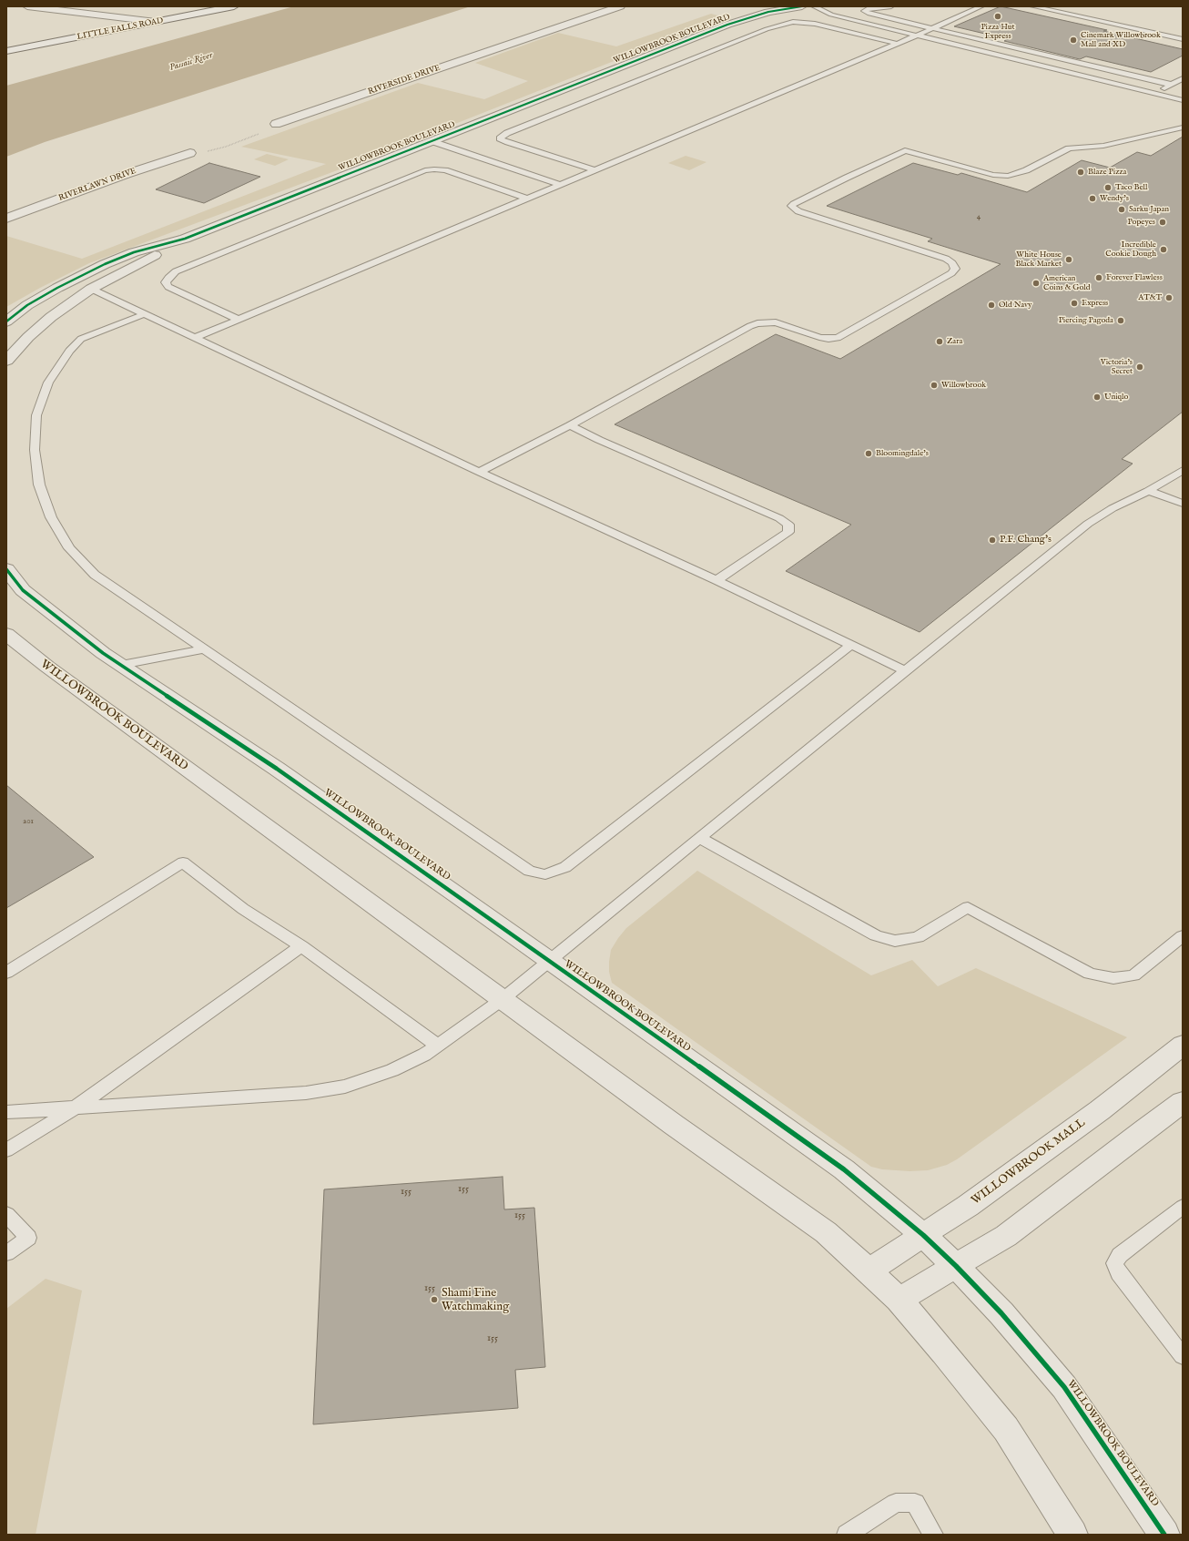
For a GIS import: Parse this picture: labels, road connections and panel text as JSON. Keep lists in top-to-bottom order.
{
  "streets": {
    "street": [
      "LITTLE FALLS ROAD",
      "WILLOWBROOK BOULEVARD",
      "RIVERSIDE DRIVE",
      "RIVERLAWN DRIVE",
      "WILLOWBROOK MALL"
    ]
  },
  "crossings": [
    ["WILLOWBROOK BOULEVARD", "WILLOWBROOK MALL"]
  ],
  "water": ["Passaic River"],
  "places": [
    "Pizza Hut Express",
    "Cinemark Willowbrook Mall and XD",
    "Blaze Pizza",
    "Taco Bell",
    "Wendy's",
    "Sarku Japan",
    "Popeyes",
    "Incredible Cookie Dough",
    "White House Black Market",
    "Forever Flawless",
    "American Coins & Gold",
    "AT&T",
    "Express",
    "Old Navy",
    "Piercing Pagoda",
    "Zara",
    "Victoria's Secret",
    "Willowbrook",
    "Uniqlo",
    "Bloomingdale's",
    "P.F. Chang's",
    "Shami Fine Watchmaking"
  ],
  "house_numbers": [
    "4",
    "201",
    "155",
    "155",
    "155",
    "155",
    "155"
  ]
}
